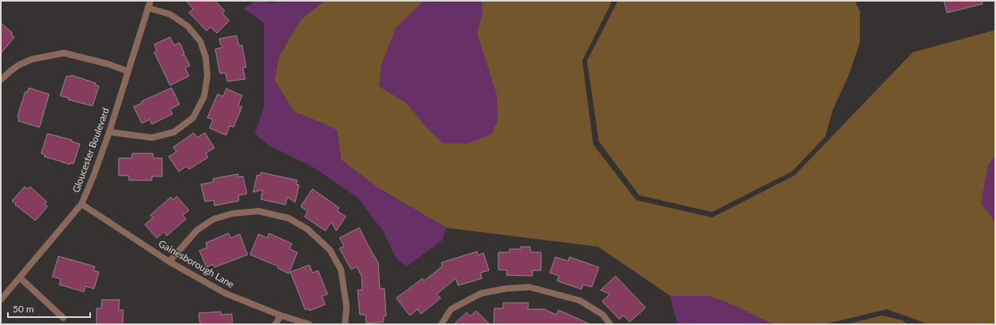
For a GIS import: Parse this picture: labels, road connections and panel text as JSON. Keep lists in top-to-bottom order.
{
  "streets": {
    "street": ["Gloucester Boulevard", "Gainesborough Lane"]
  },
  "crossings": [
    ["Gloucester Boulevard", "Gainesborough Lane"]
  ],
  "scale_bar": "50 m"
}
